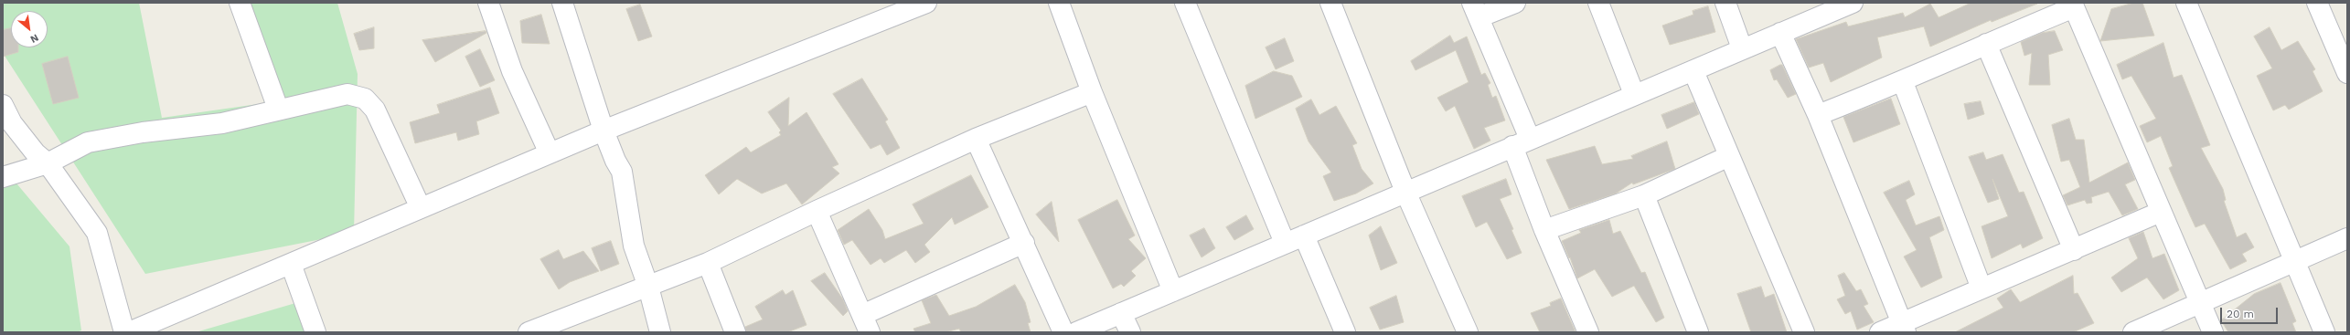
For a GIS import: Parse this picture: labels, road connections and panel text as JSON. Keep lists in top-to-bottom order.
{
  "scale_bar": "20 m",
  "north": "bottom right"
}
